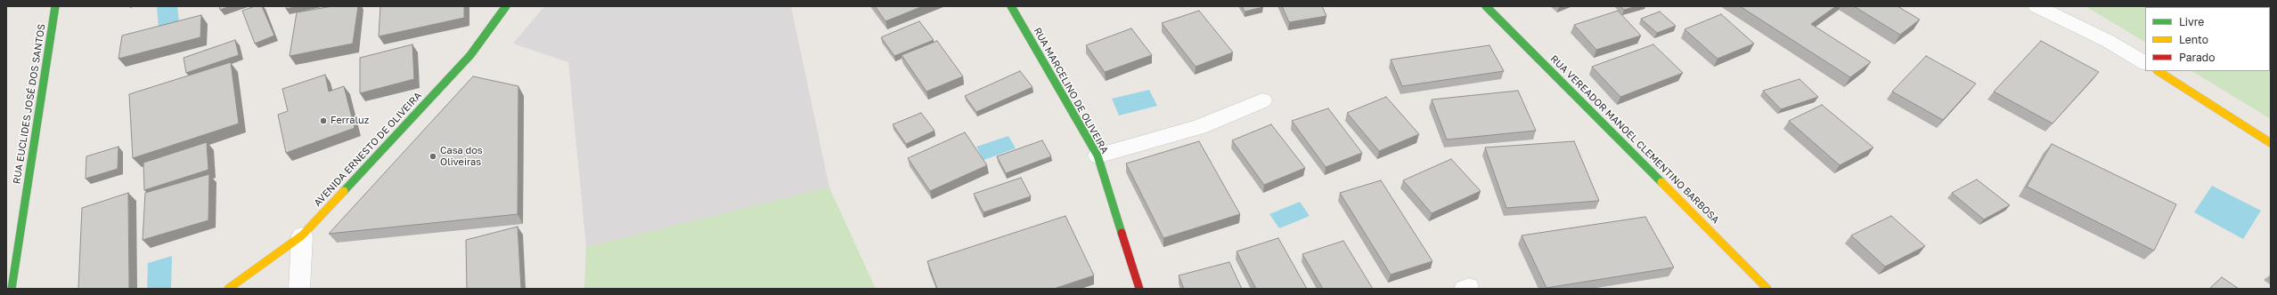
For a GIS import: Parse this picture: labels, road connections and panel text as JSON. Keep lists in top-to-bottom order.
{
  "streets": {
    "street": [
      "RUA MARCELINO DE OLIVEIRA",
      "RUA EUCLIDES JOSÉ DOS SANTOS",
      "RUA VEREADOR MANOEL CLEMENTINO BARBOSA",
      "AVENIDA ERNESTO DE OLIVEIRA"
    ]
  },
  "places": ["Ferraluz", "Casa dos Oliveiras"],
  "legend": ["Livre", "Lento", "Parado"]
}
